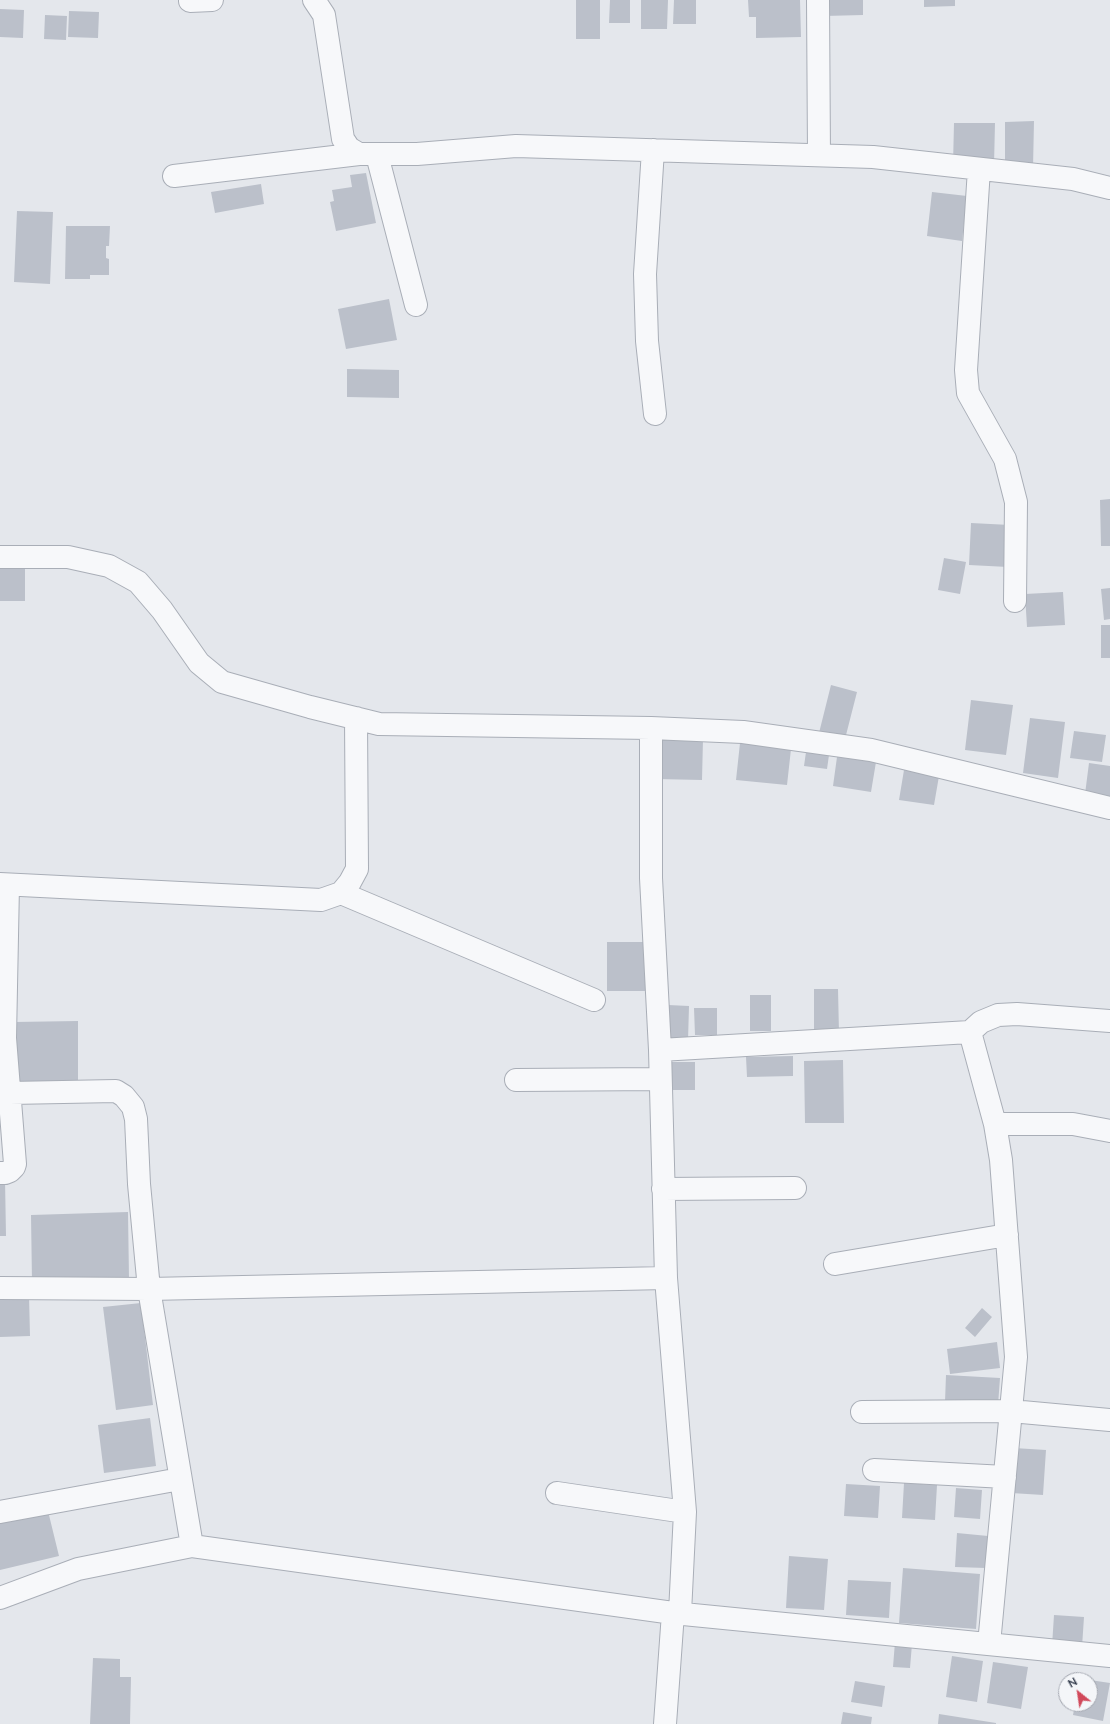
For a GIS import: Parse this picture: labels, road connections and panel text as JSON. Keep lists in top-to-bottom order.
{
  "north": "top left"
}
